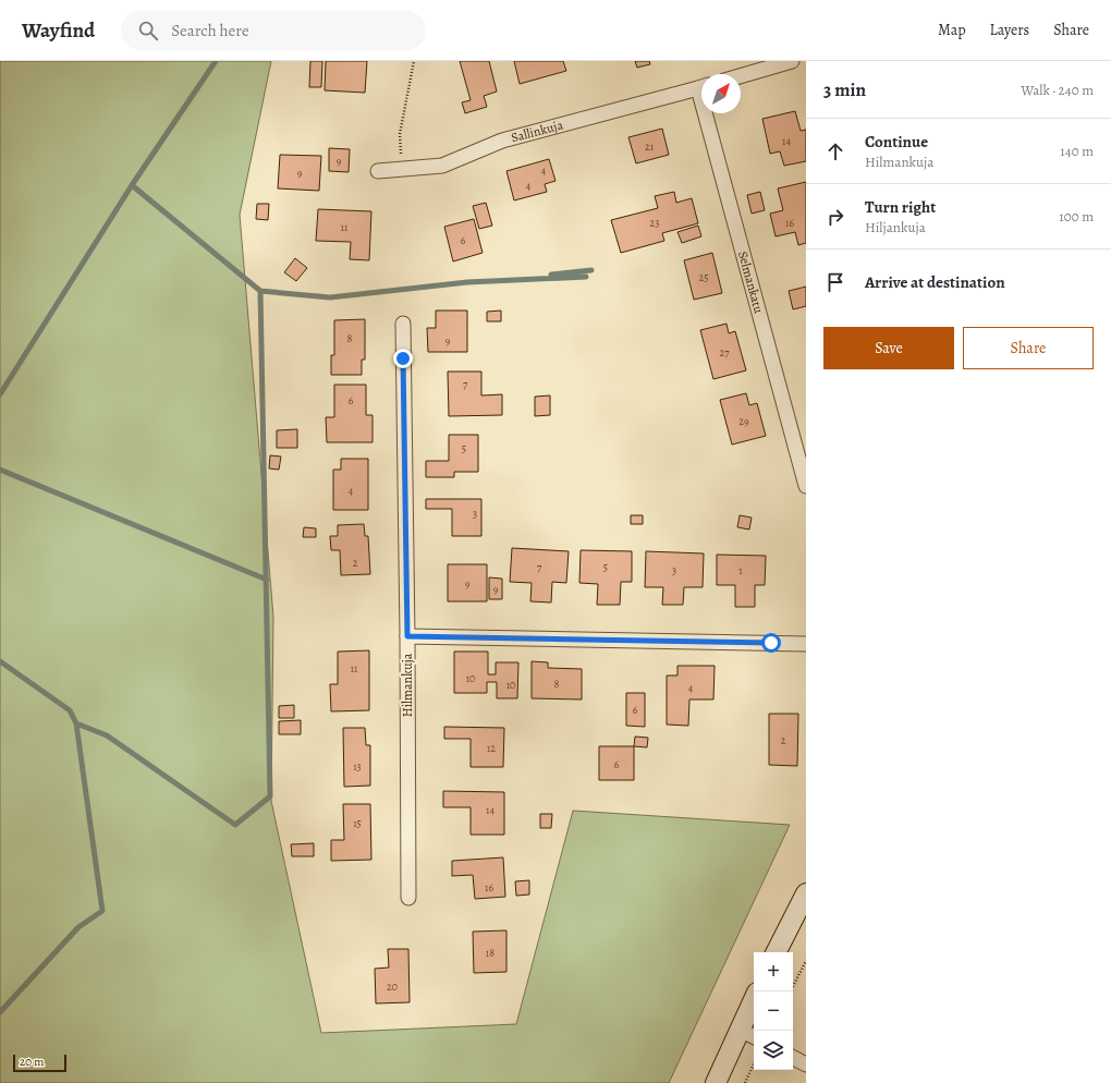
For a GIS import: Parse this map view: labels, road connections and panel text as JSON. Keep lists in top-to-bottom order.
{
  "streets": {
    "street": ["Sallinkuja", "Selmankatu", "Hilmankuja"]
  },
  "house_numbers": [
    "14",
    "21",
    "9",
    "4",
    "9",
    "4",
    "23",
    "16",
    "11",
    "6",
    "25",
    "8",
    "9",
    "27",
    "7",
    "6",
    "29",
    "5",
    "4",
    "3",
    "2",
    "7",
    "5",
    "3",
    "1",
    "9",
    "9",
    "11",
    "10",
    "8",
    "10",
    "4",
    "6",
    "2",
    "12",
    "6",
    "13",
    "14",
    "15",
    "16",
    "18",
    "20"
  ],
  "scale_bar": "20 m",
  "north": "top right",
  "page": {
    "header": "Wayfind",
    "search": "Search here",
    "nav": ["Map", "Layers", "Share"],
    "heading": ["3 min", "Walk · 240 m"],
    "list": [
      ["Continue", "Hilmankuja", "140 m"],
      ["Turn right", "Hiljankuja", "100 m"],
      "Arrive at destination"
    ],
    "buttons": ["Save", "Share"],
    "map_buttons": ["+", "−"],
    "scale": "20 m"
  }
}
